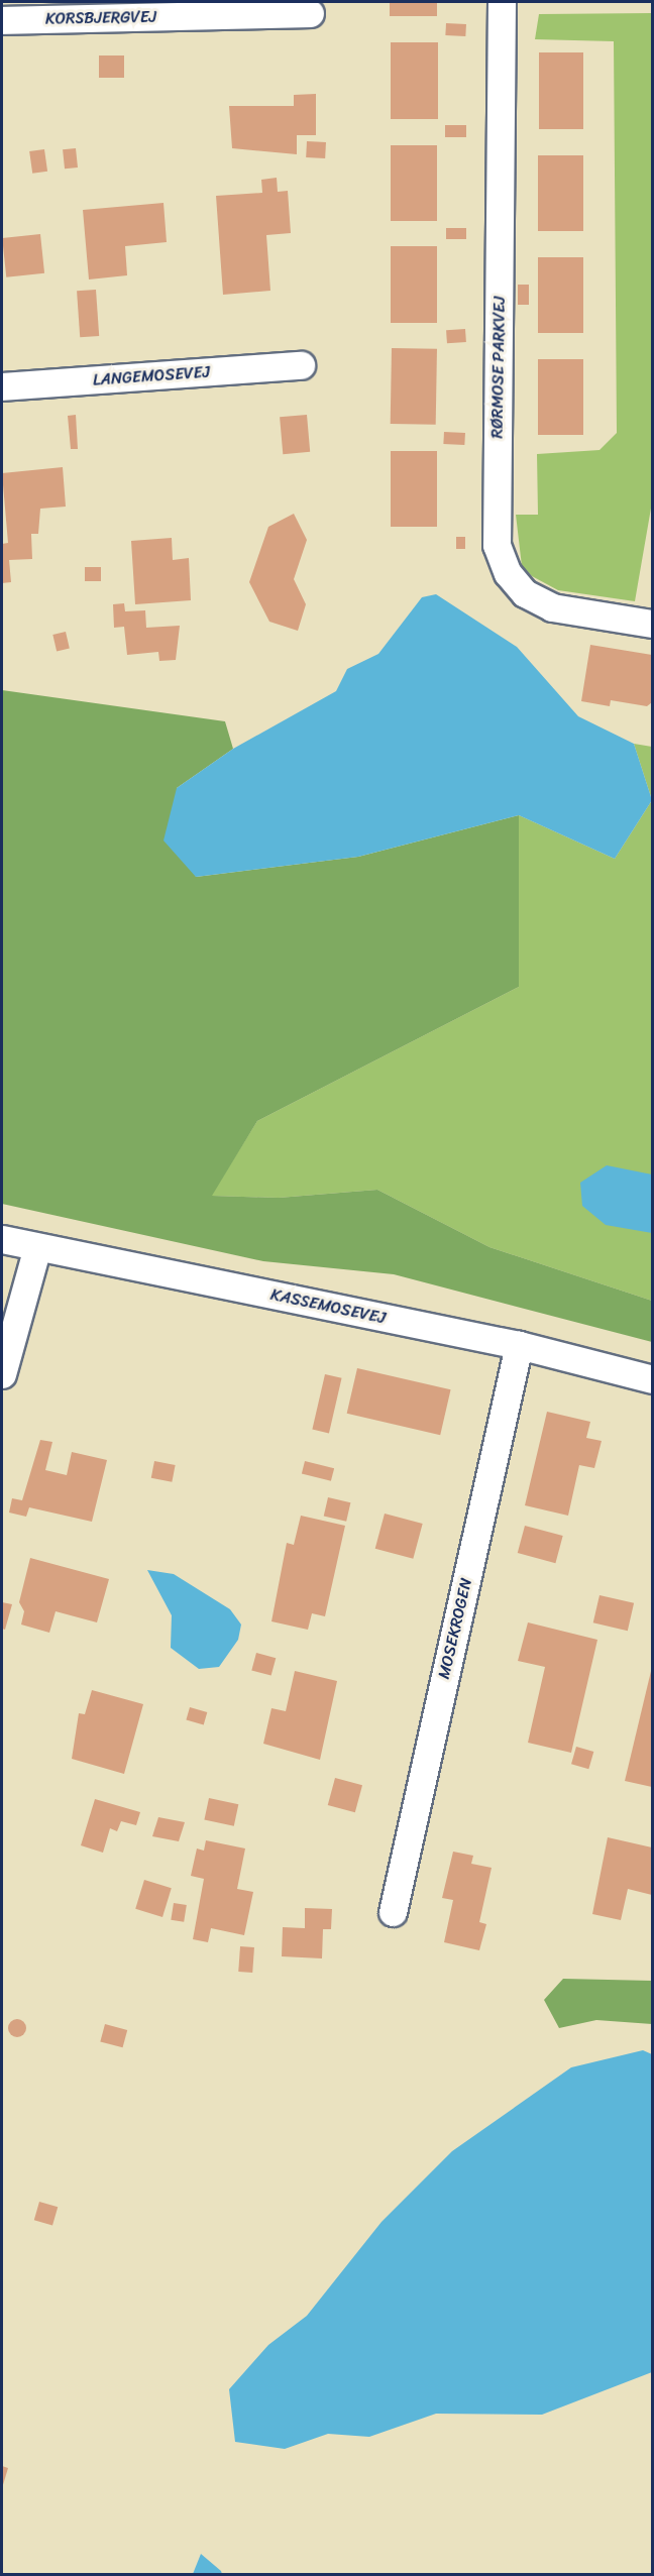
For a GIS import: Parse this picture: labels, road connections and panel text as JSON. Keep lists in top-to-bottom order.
{
  "streets": {
    "street": [
      "KORSBJERGVEJ",
      "RØRMOSE PARKVEJ",
      "LANGEMOSEVEJ",
      "KASSEMOSEVEJ",
      "MOSEKROGEN"
    ]
  },
  "crossings": [
    ["KASSEMOSEVEJ", "MOSEKROGEN"]
  ]
}
